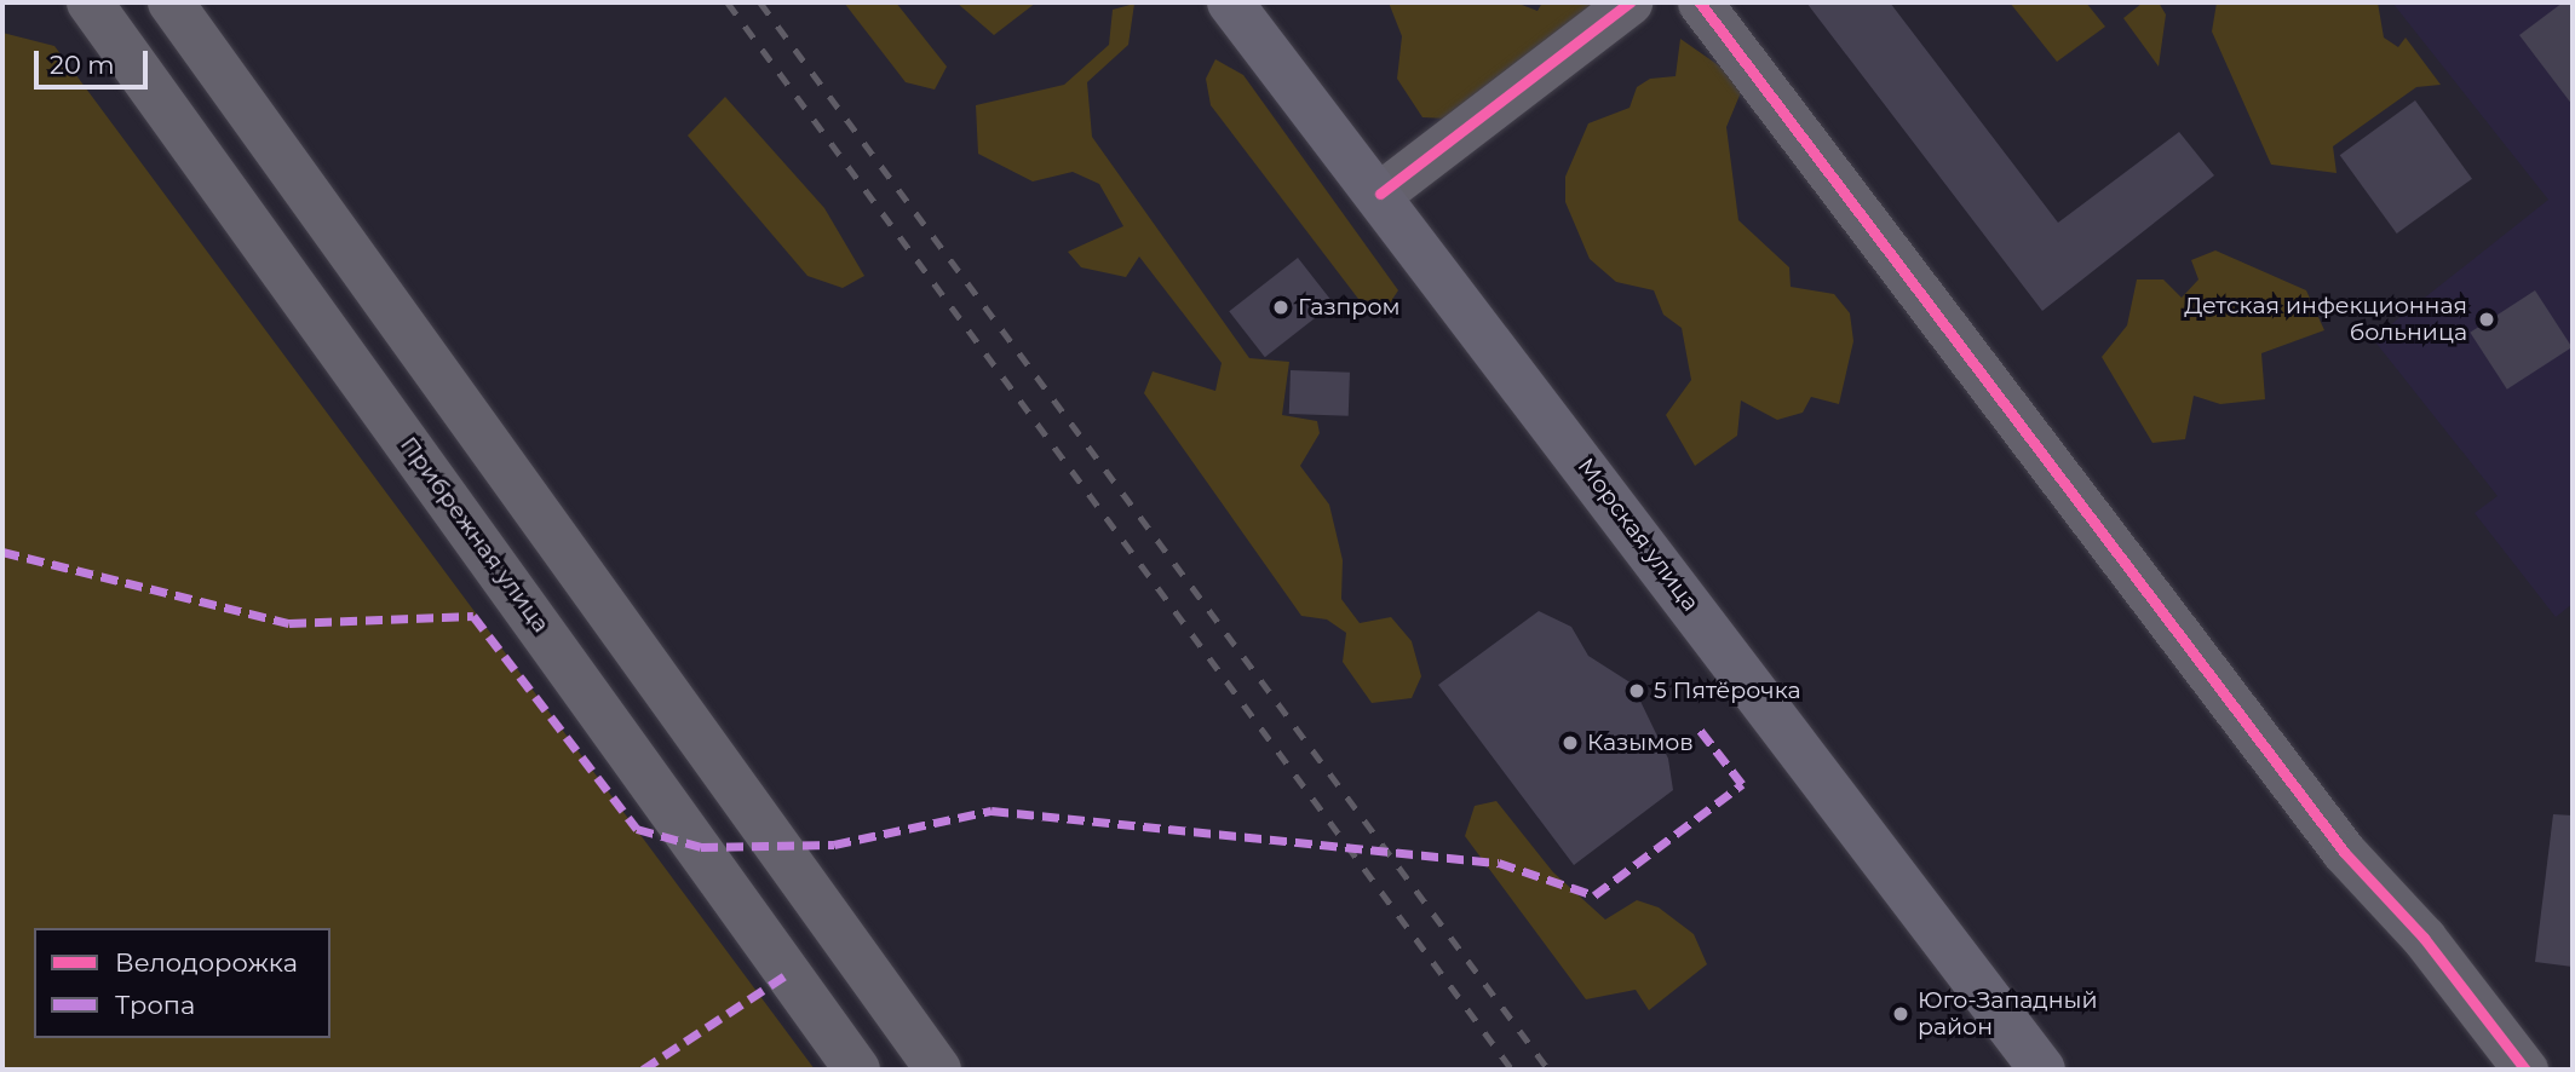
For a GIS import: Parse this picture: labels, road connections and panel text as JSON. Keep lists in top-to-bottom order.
{
  "streets": {
    "main road": ["Прибрежная улица", "Морская улица"]
  },
  "places": [
    "Газпром",
    "Детская инфекционная больница",
    "5 Пятёрочка",
    "Казымов",
    "Юго-Западный район"
  ],
  "legend": ["Велодорожка", "Тропа"],
  "scale_bar": "20 m"
}
